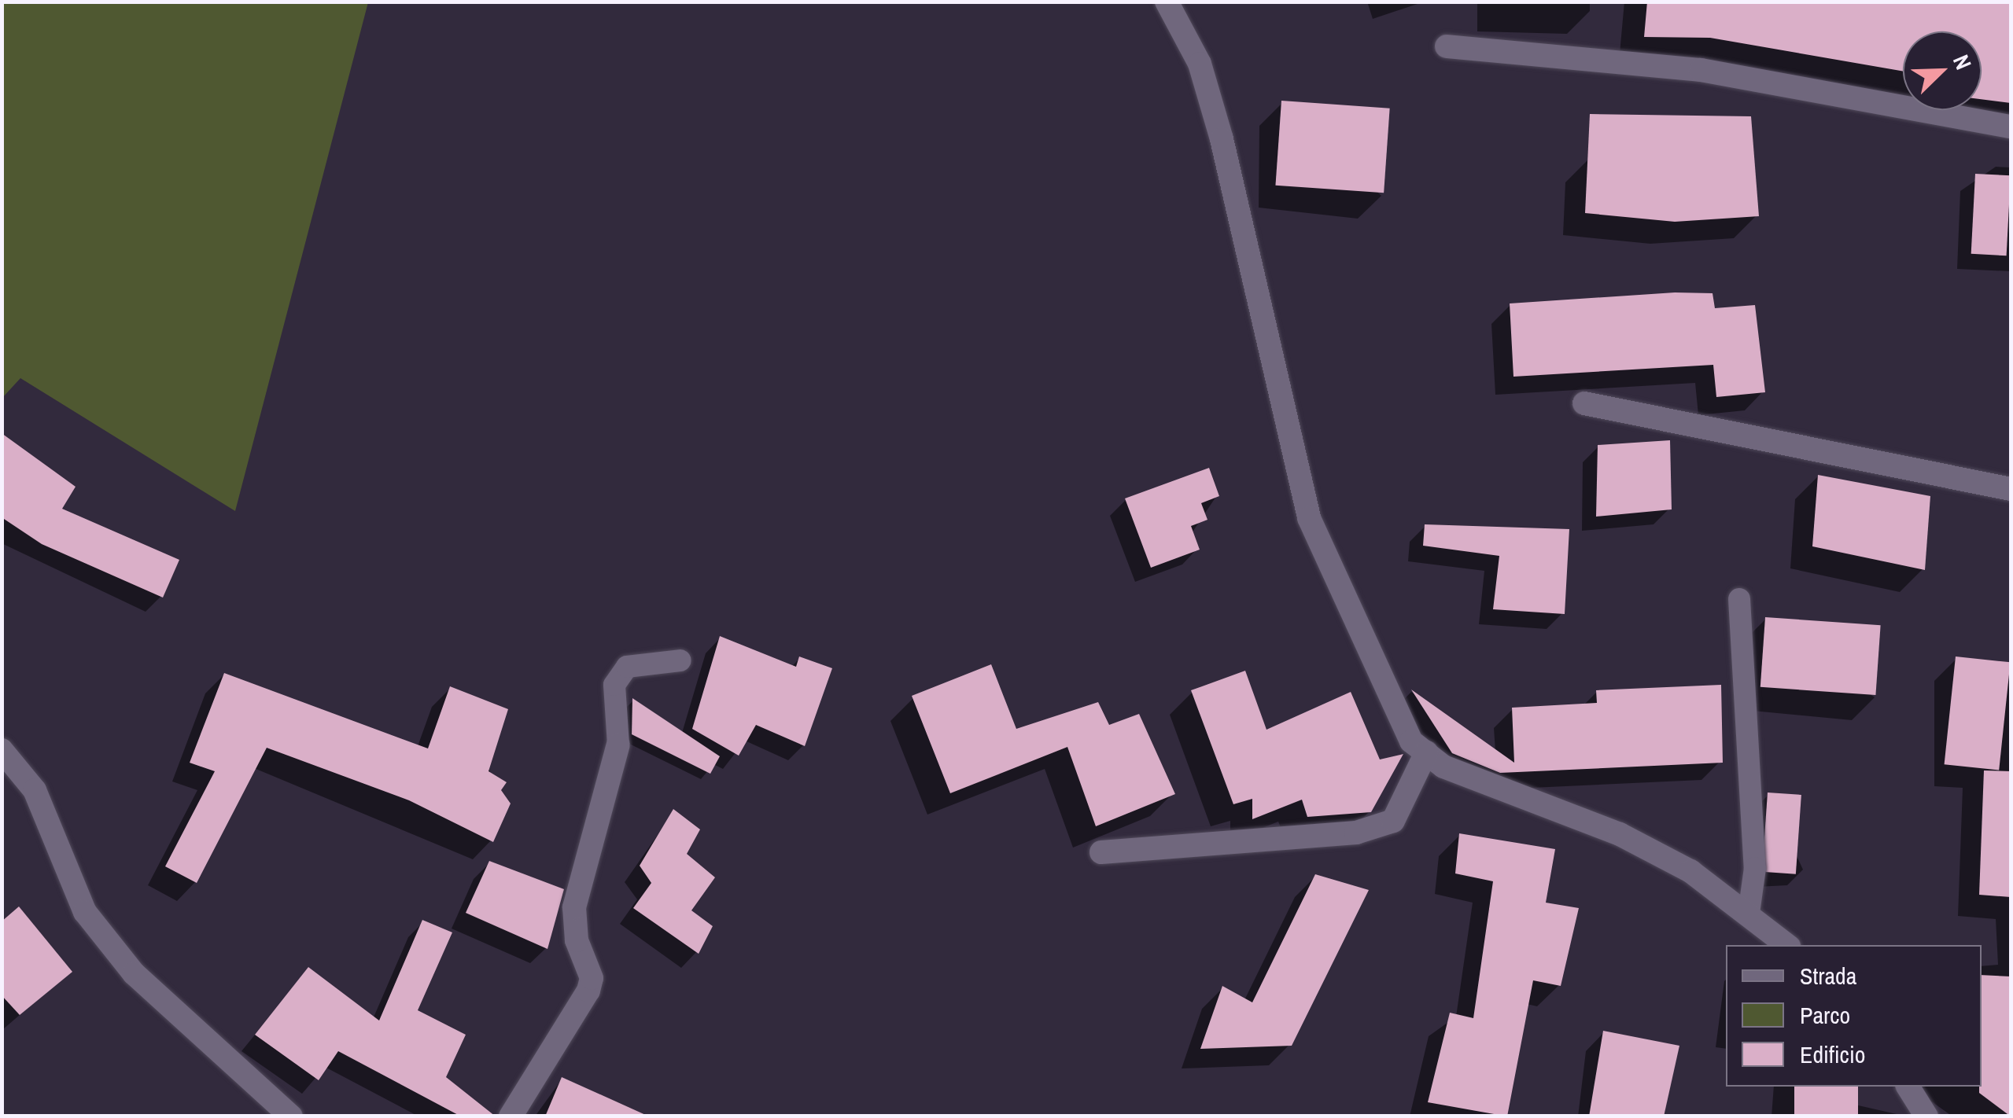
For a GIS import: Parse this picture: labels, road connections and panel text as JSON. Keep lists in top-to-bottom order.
{
  "legend": ["Strada", "Parco", "Edificio"],
  "north": "top right"
}
